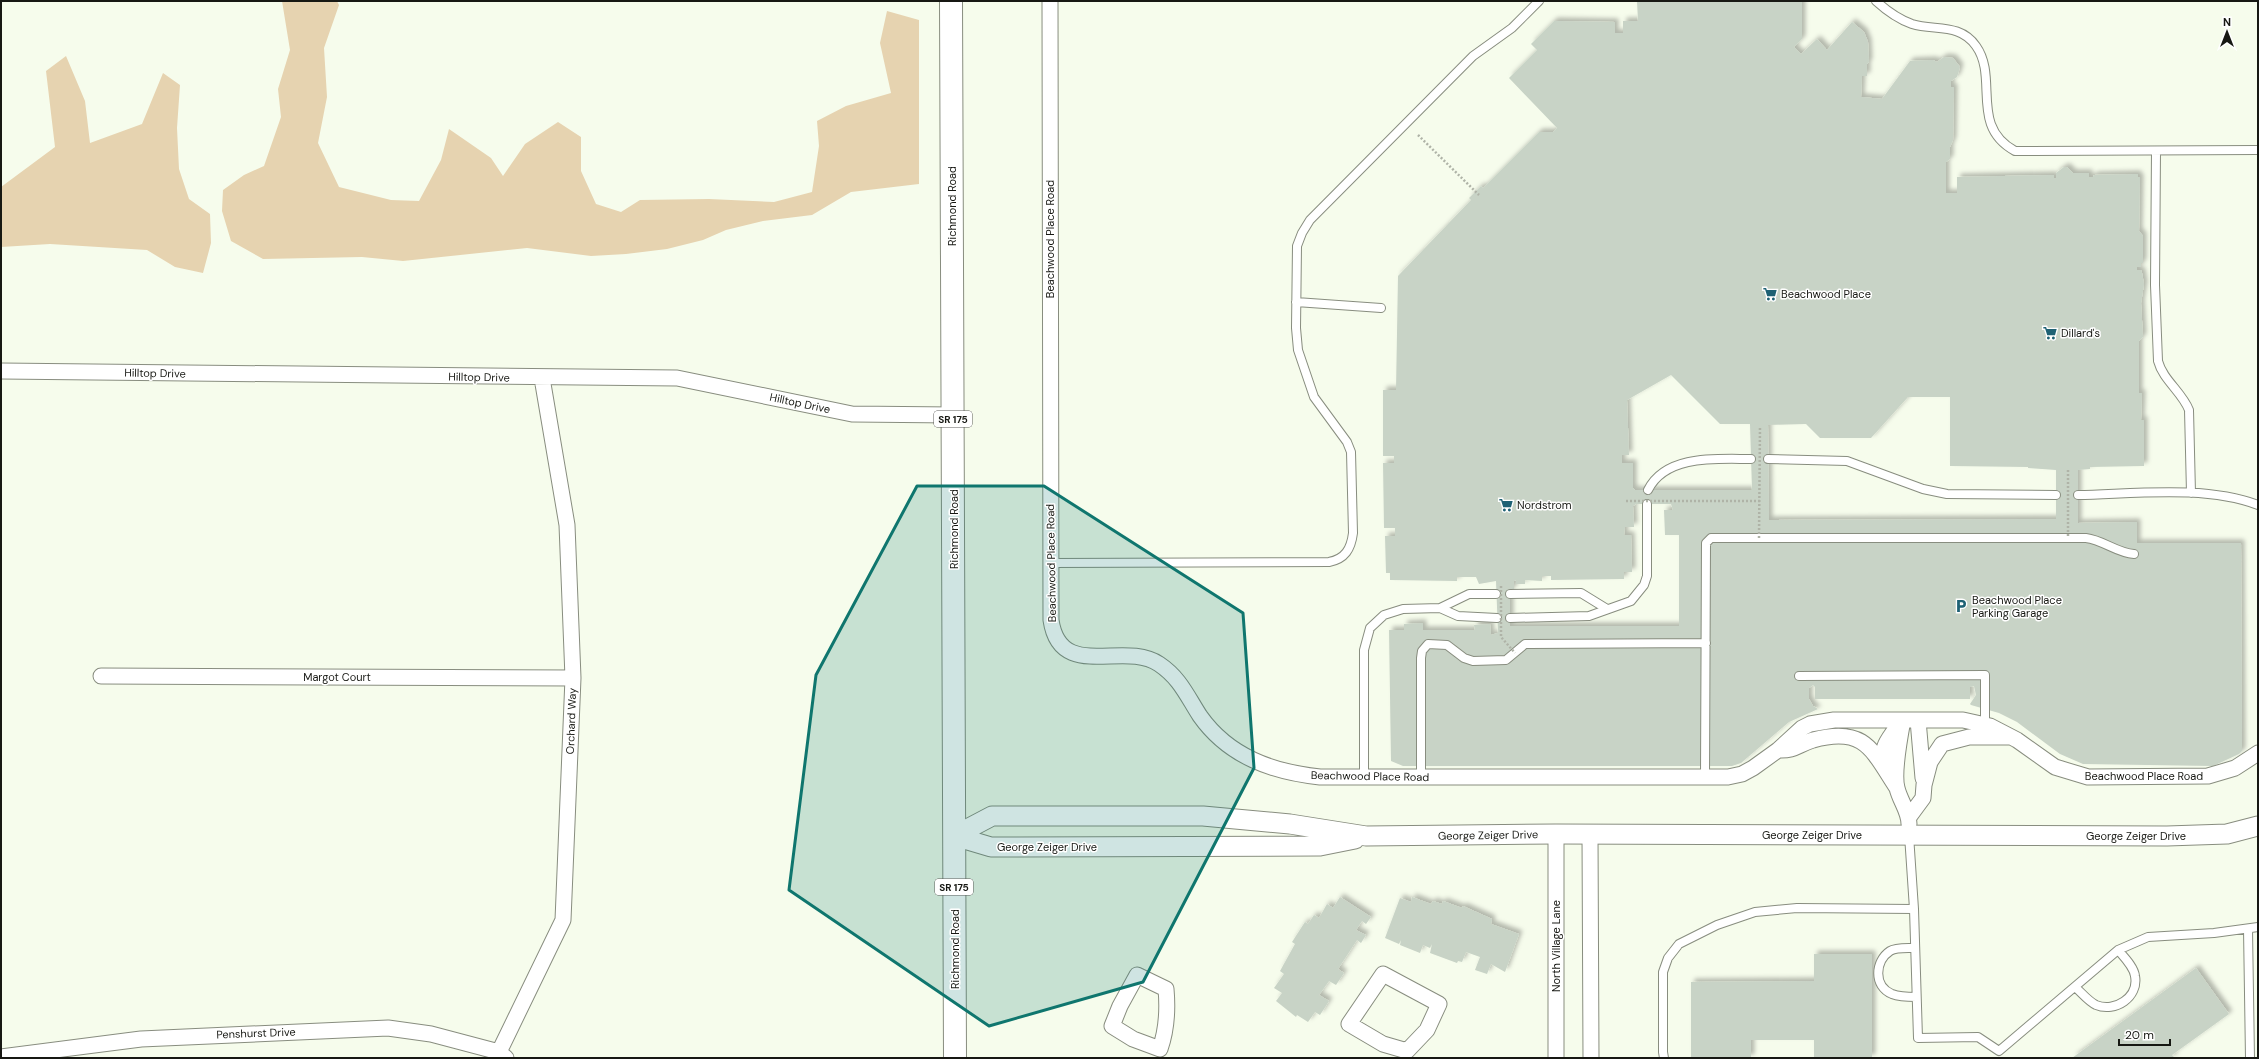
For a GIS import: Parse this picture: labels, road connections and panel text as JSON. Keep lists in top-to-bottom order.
{
  "streets": {
    "main road": ["Richmond Road", "SR 175"],
    "street": [
      "Beachwood Place Road",
      "Hilltop Drive",
      "Margot Court",
      "Orchard Way",
      "George Zeiger Drive",
      "North Village Lane",
      "Penshurst Drive"
    ]
  },
  "crossings": [
    ["Richmond Road", "Hilltop Drive"],
    ["Richmond Road", "George Zeiger Drive"],
    ["Hilltop Drive", "Orchard Way"],
    ["Margot Court", "Orchard Way"],
    ["Orchard Way", "Penshurst Drive"],
    ["George Zeiger Drive", "North Village Lane"]
  ],
  "places": {
    "supermarket": ["Beachwood Place", "Dillard's", "Nordstrom"],
    "parking": ["Beachwood Place Parking Garage"]
  },
  "scale_bar": "20 m",
  "north": "top"
}
